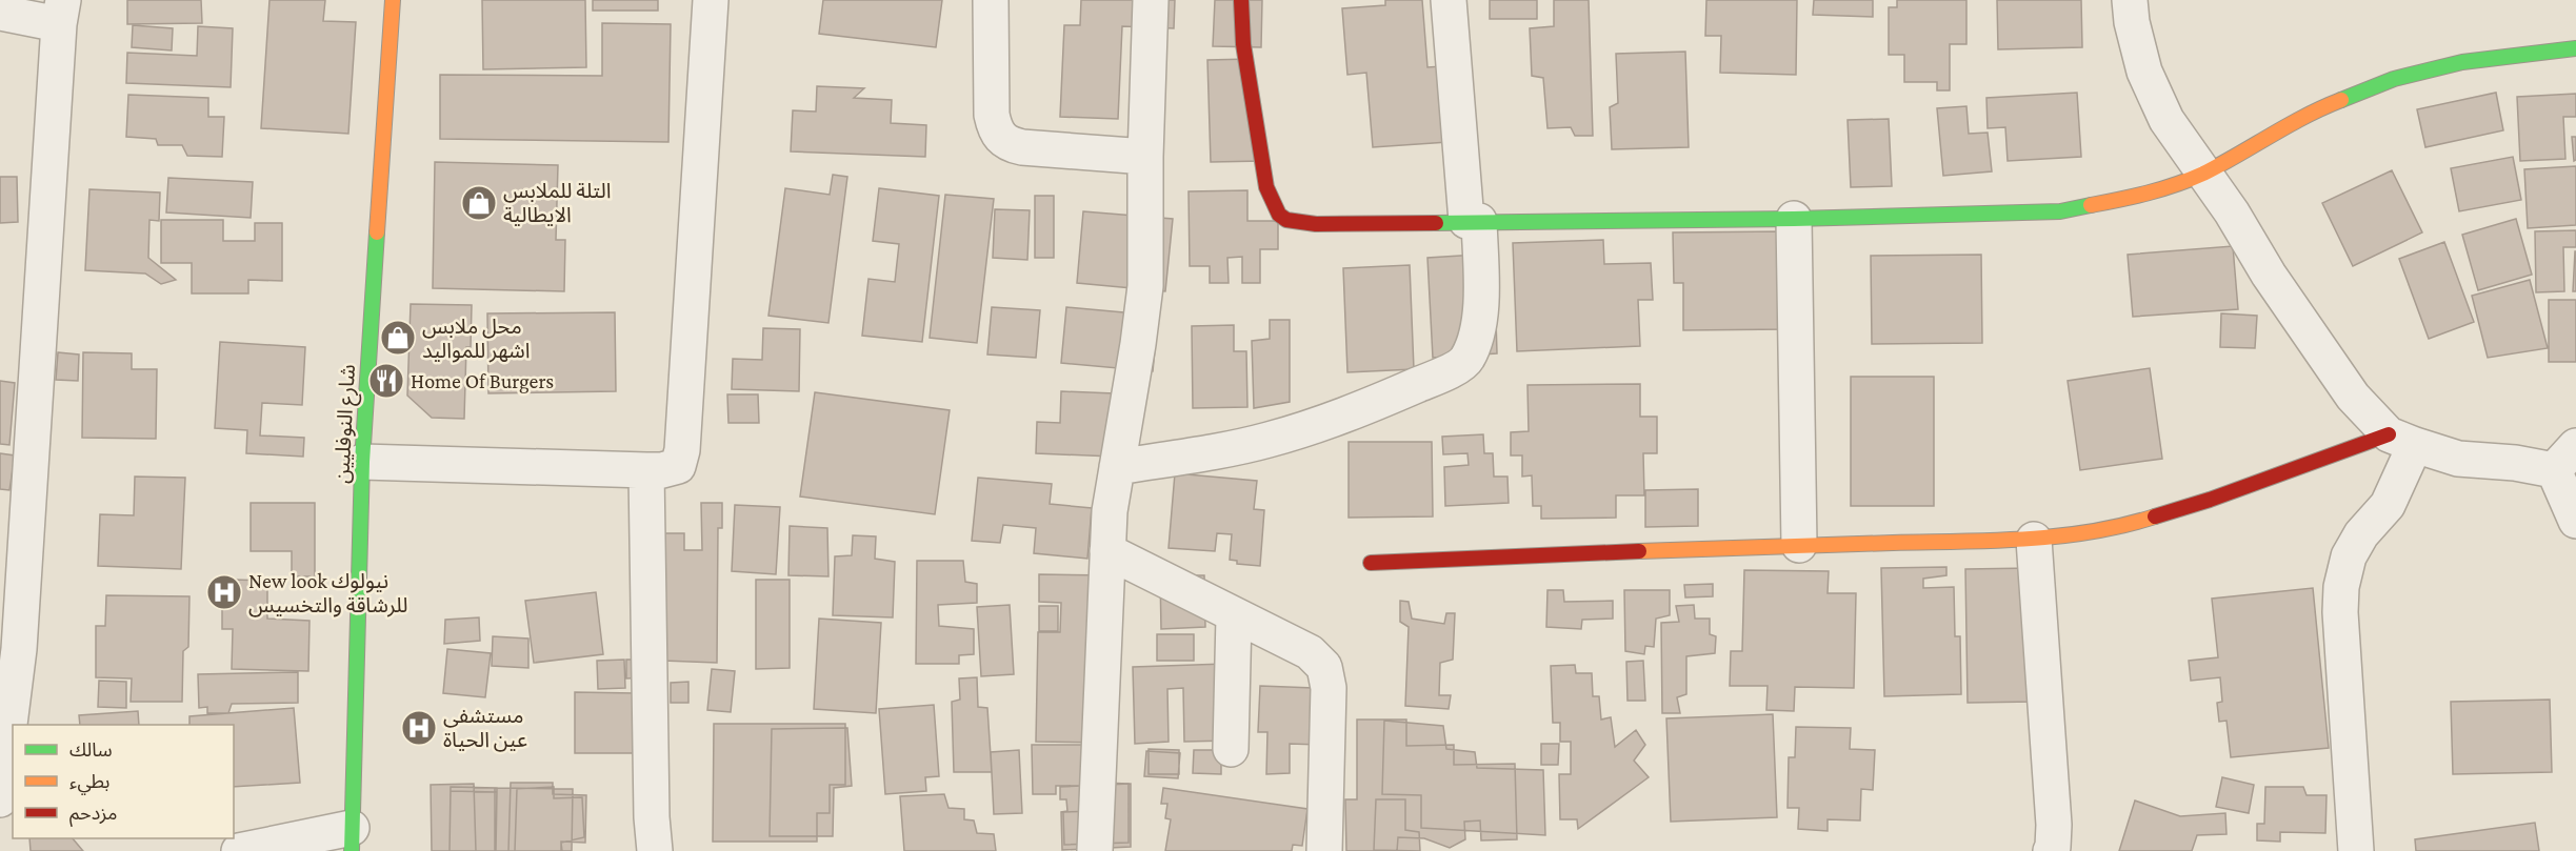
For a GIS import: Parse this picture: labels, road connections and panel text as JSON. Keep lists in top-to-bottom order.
{
  "streets": {
    "street": ["شارع النوفليين"]
  },
  "places": {
    "shop": ["التلة للملابس الايطالية", "محل ملابس اشهر للمواليد"],
    "restaurant": ["Home Of Burgers"],
    "hospital": ["New look نيولوك للرشاقة والتخسيس", "مستشفى عين الحياة"]
  },
  "legend": ["سالك", "بطيء", "مزدحم"]
}
